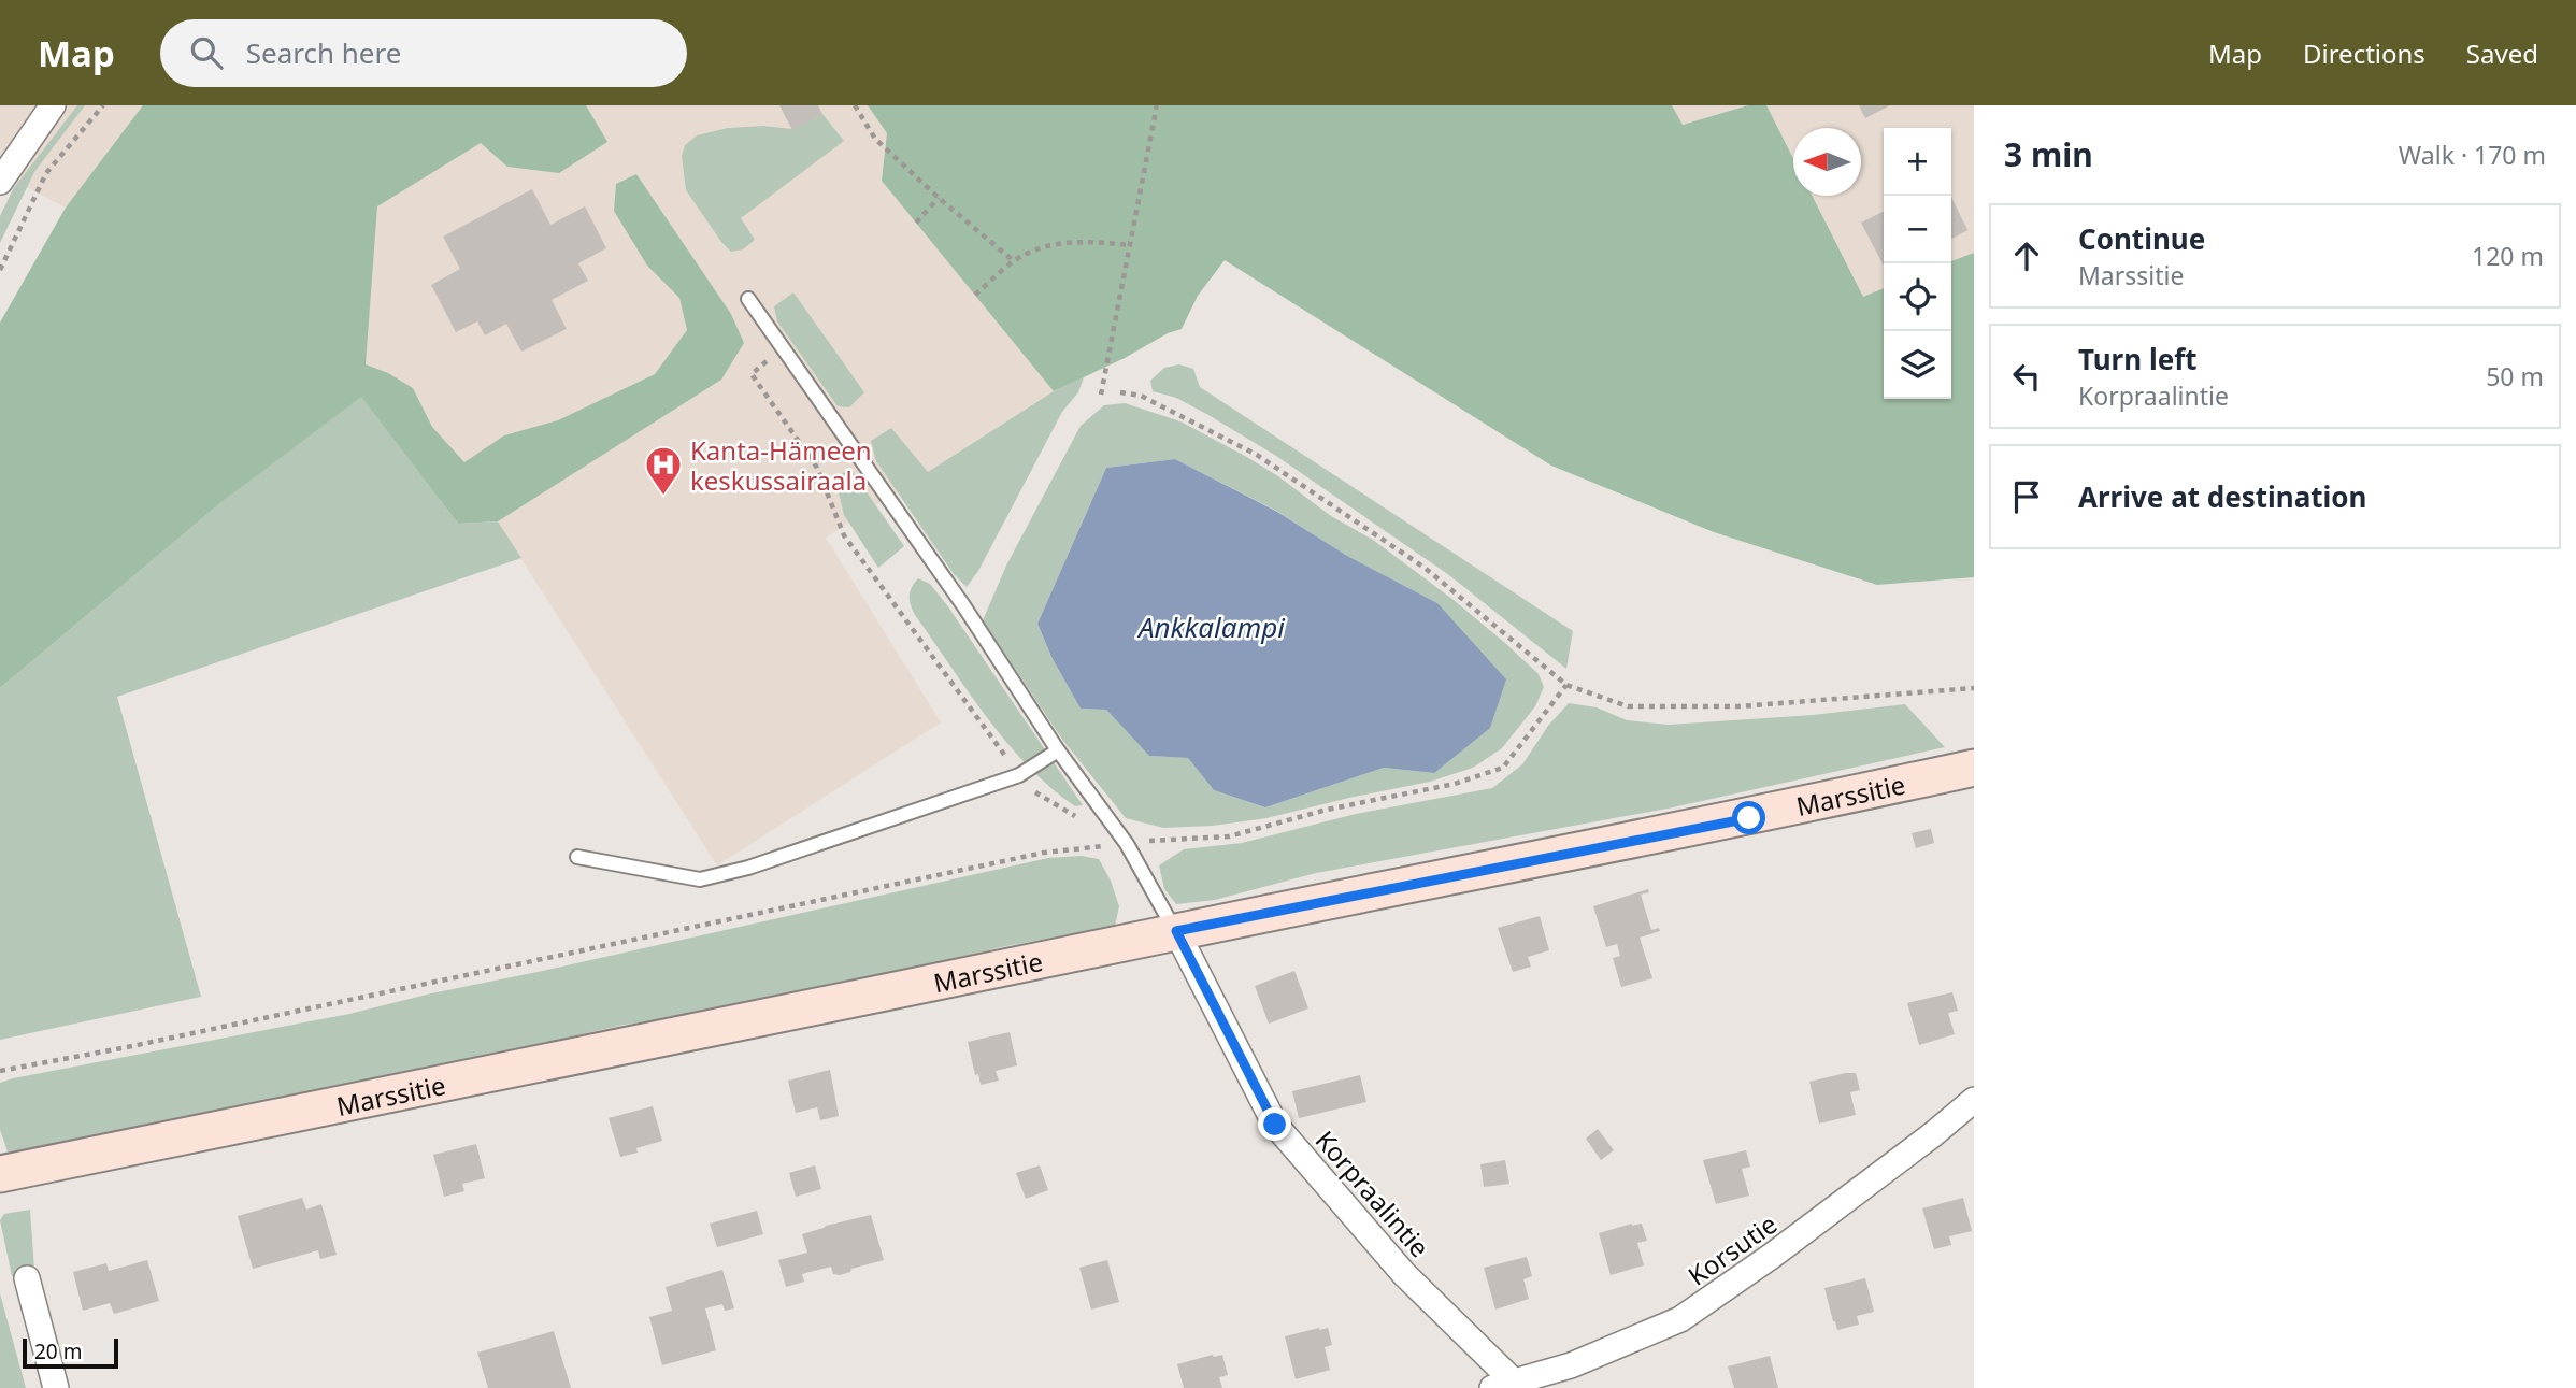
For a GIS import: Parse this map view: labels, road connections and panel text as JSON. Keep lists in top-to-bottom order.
{
  "streets": {
    "main road": ["Marssitie"],
    "street": ["Korpraalintie", "Korsutie"]
  },
  "crossings": [
    ["Marssitie", "Korpraalintie"],
    ["Korpraalintie", "Korsutie"]
  ],
  "water": ["Ankkalampi"],
  "places": {
    "hospital": ["Kanta-Hämeen keskussairaala"]
  },
  "scale_bar": "20 m",
  "north": "left",
  "page": {
    "header": "Map",
    "search": "Search here",
    "nav": ["Map", "Directions", "Saved"],
    "heading": ["3 min", "Walk · 170 m"],
    "map_buttons": ["+", "−"],
    "list": [
      ["Continue", "Marssitie", "120 m"],
      ["Turn left", "Korpraalintie", "50 m"],
      "Arrive at destination"
    ],
    "scale": "20 m"
  }
}
